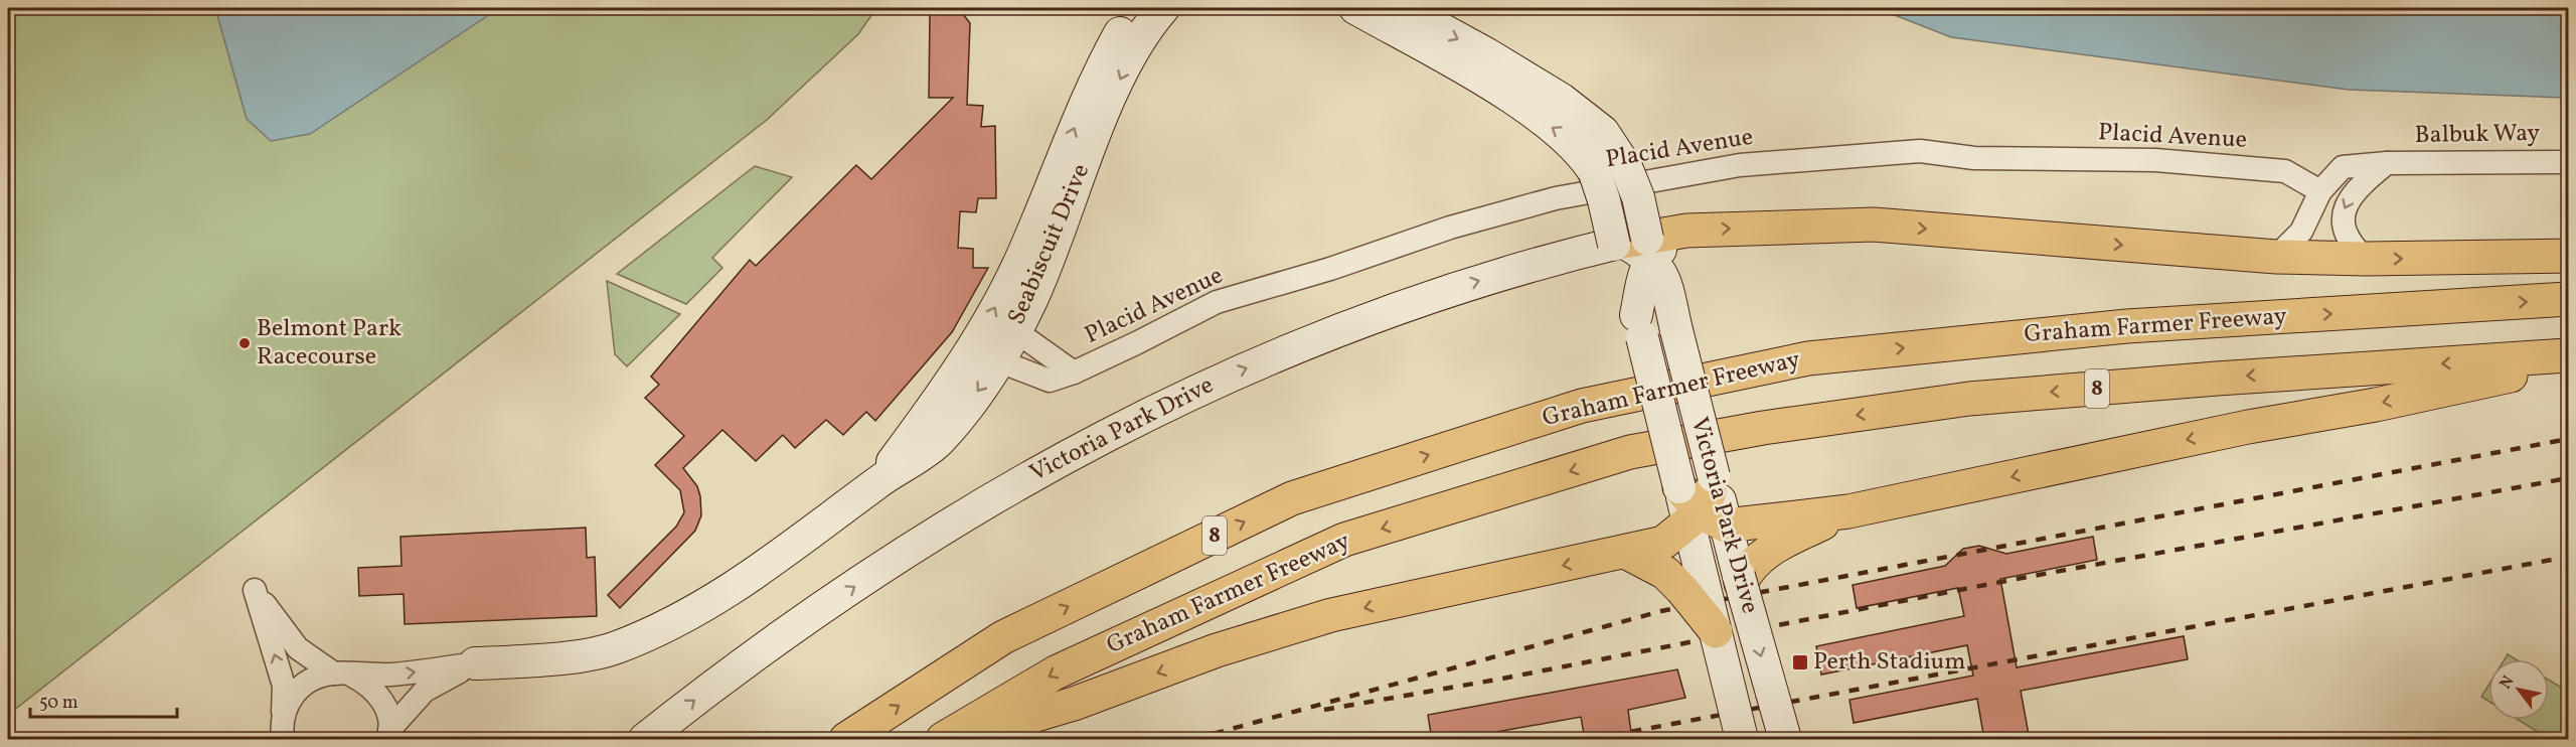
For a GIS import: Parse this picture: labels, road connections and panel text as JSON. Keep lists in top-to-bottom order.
{
  "streets": {
    "highway": ["Graham Farmer Freeway", "8"],
    "street": [
      "Balbuk Way",
      "Placid Avenue",
      "Seabiscuit Drive",
      "Victoria Park Drive"
    ]
  },
  "crossings": [
    ["Balbuk Way", "Placid Avenue"],
    ["Placid Avenue", "Seabiscuit Drive"]
  ],
  "one_way": ["Victoria Park Drive"],
  "places": {
    "other": ["Belmont Park Racecourse"],
    "transit": ["Perth Stadium"]
  },
  "scale_bar": "50 m",
  "north": "top left"
}
